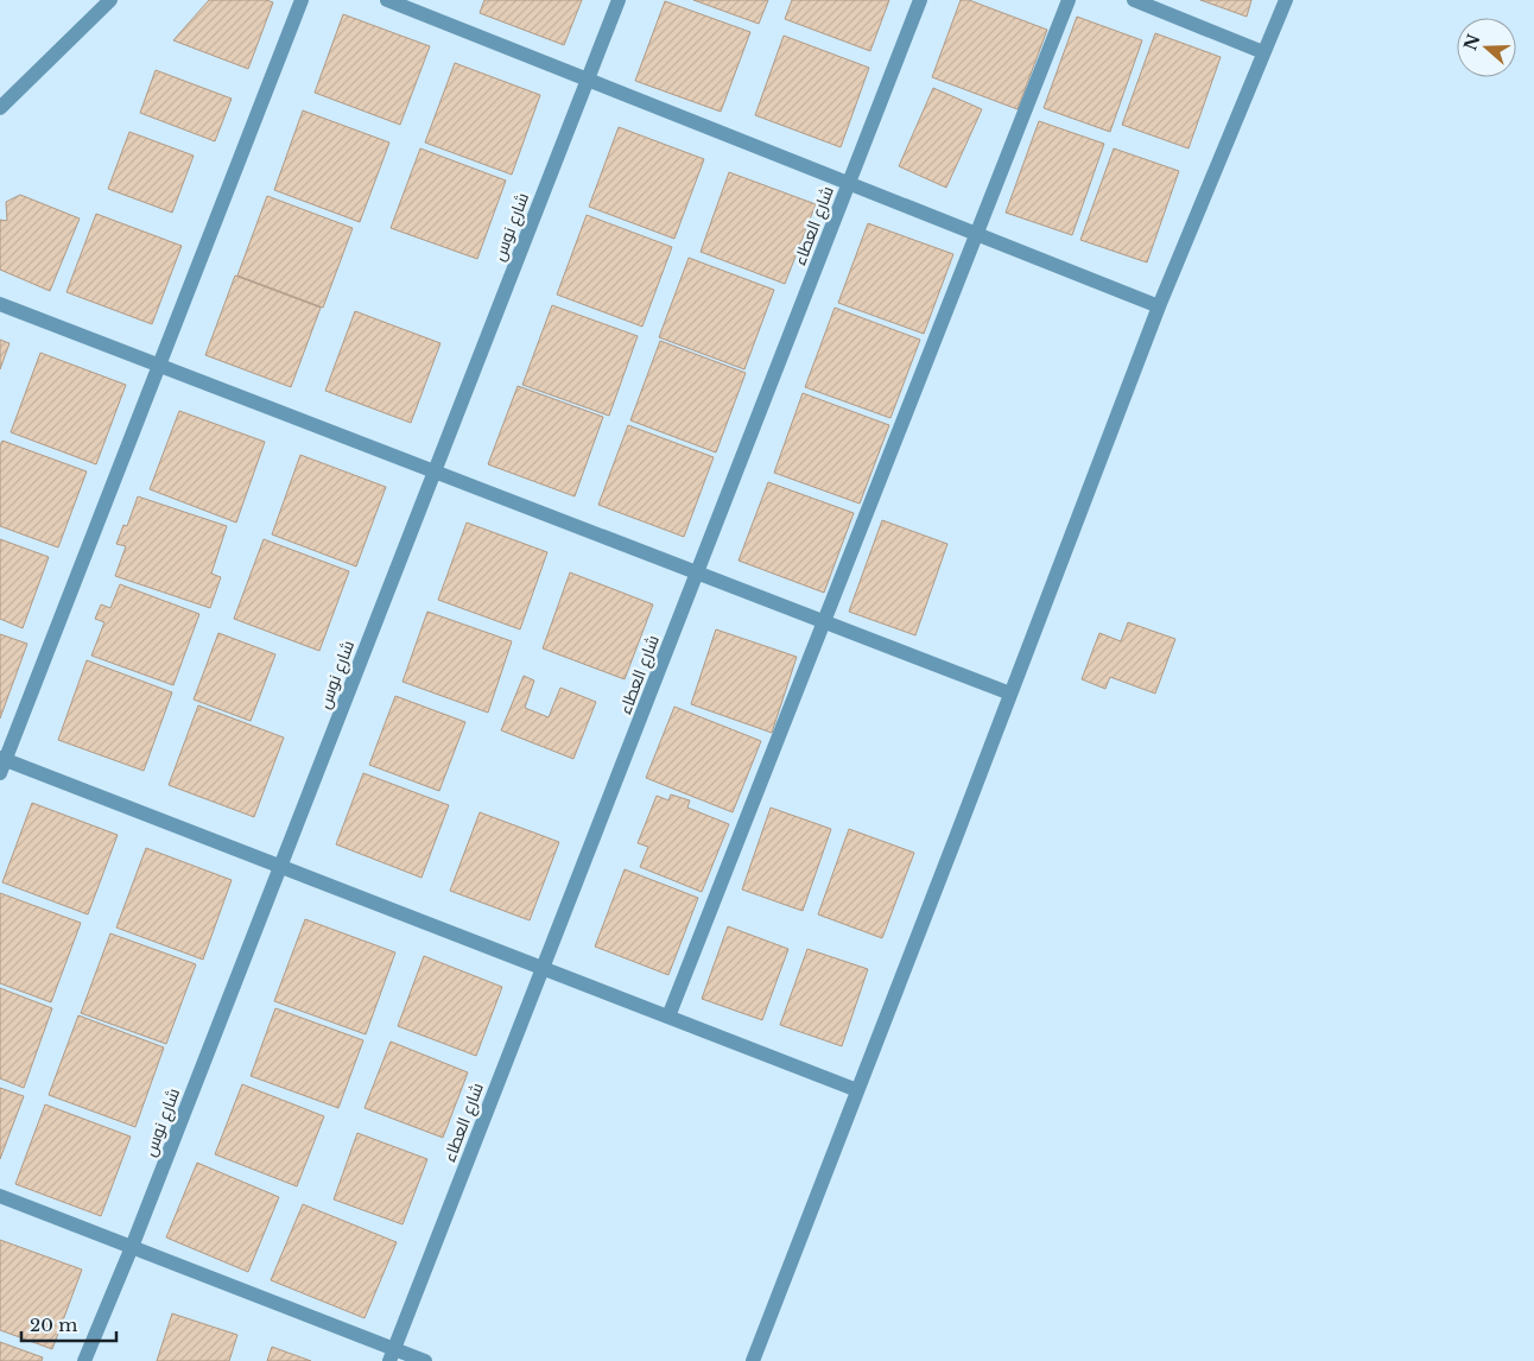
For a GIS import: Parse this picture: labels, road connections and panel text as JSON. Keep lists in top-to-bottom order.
{
  "streets": {
    "street": ["شارع العطاء", "شارع نوس"]
  },
  "scale_bar": "20 m",
  "north": "left"
}
